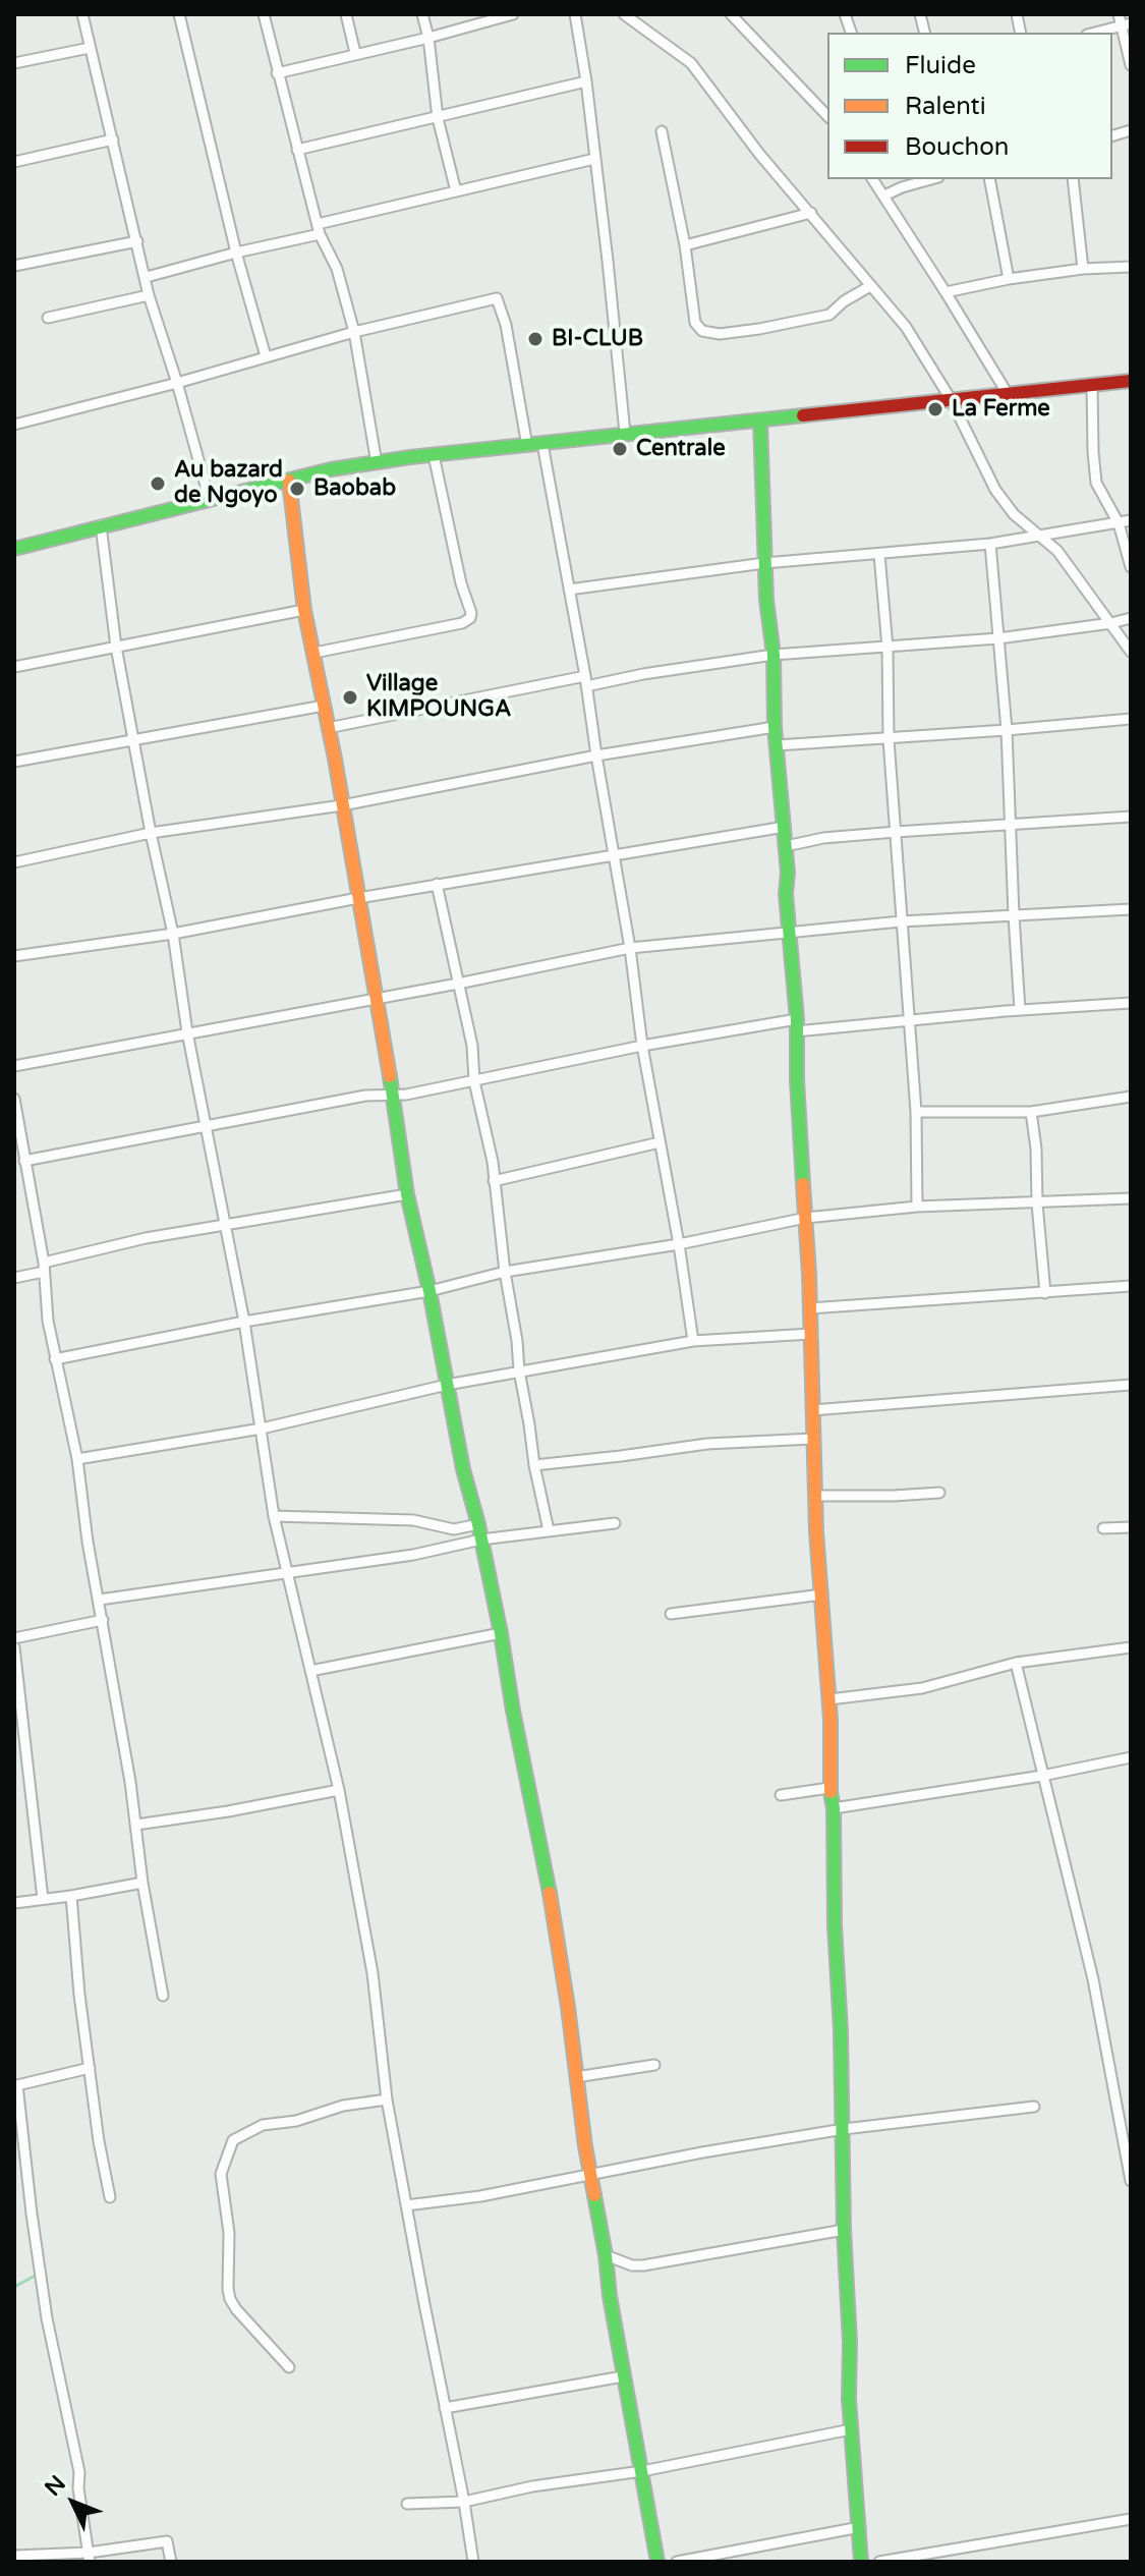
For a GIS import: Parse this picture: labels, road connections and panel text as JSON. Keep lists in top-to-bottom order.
{
  "places": [
    "BI-CLUB",
    "La Ferme",
    "Centrale",
    "Au bazard de Ngoyo",
    "Baobab",
    "Village KIMPOUNGA"
  ],
  "legend": ["Fluide", "Ralenti", "Bouchon"],
  "north": "top left"
}
